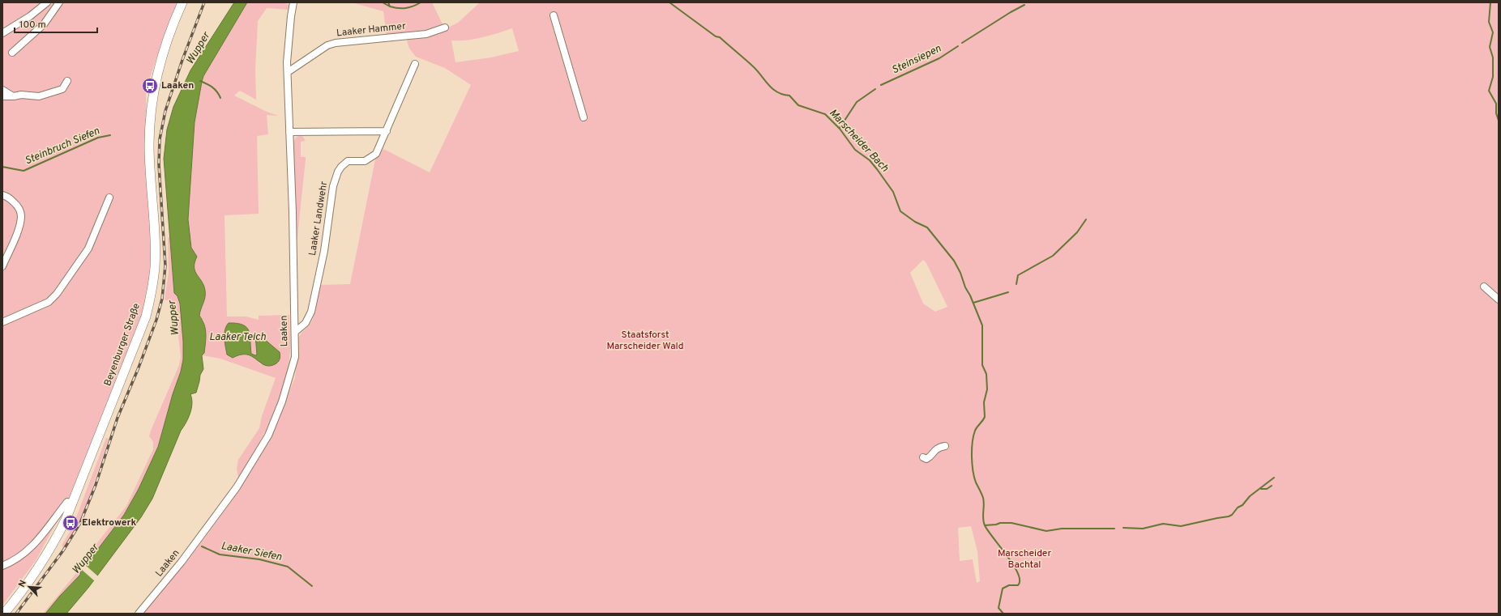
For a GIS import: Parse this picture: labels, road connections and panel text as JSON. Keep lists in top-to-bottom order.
{
  "streets": {
    "main road": ["Beyenburger Straße"],
    "street": ["Laaker Hammer", "Laaker Landwehr", "Laaken"]
  },
  "crossings": [
    ["Laaker Hammer", "Laaken"],
    ["Laaker Landwehr", "Laaken"]
  ],
  "water": [
    "Wupper",
    "Steinsiepen",
    "Marscheider Bach",
    "Steinbruch Siefen",
    "Laaker Teich",
    "Laaker Siefen"
  ],
  "parks": ["Staatsforst Marscheider Wald", "Marscheider Bachtal"],
  "places": {
    "bus stop": ["Laaken", "Elektrowerk"]
  },
  "scale_bar": "100 m",
  "north": "top left"
}
